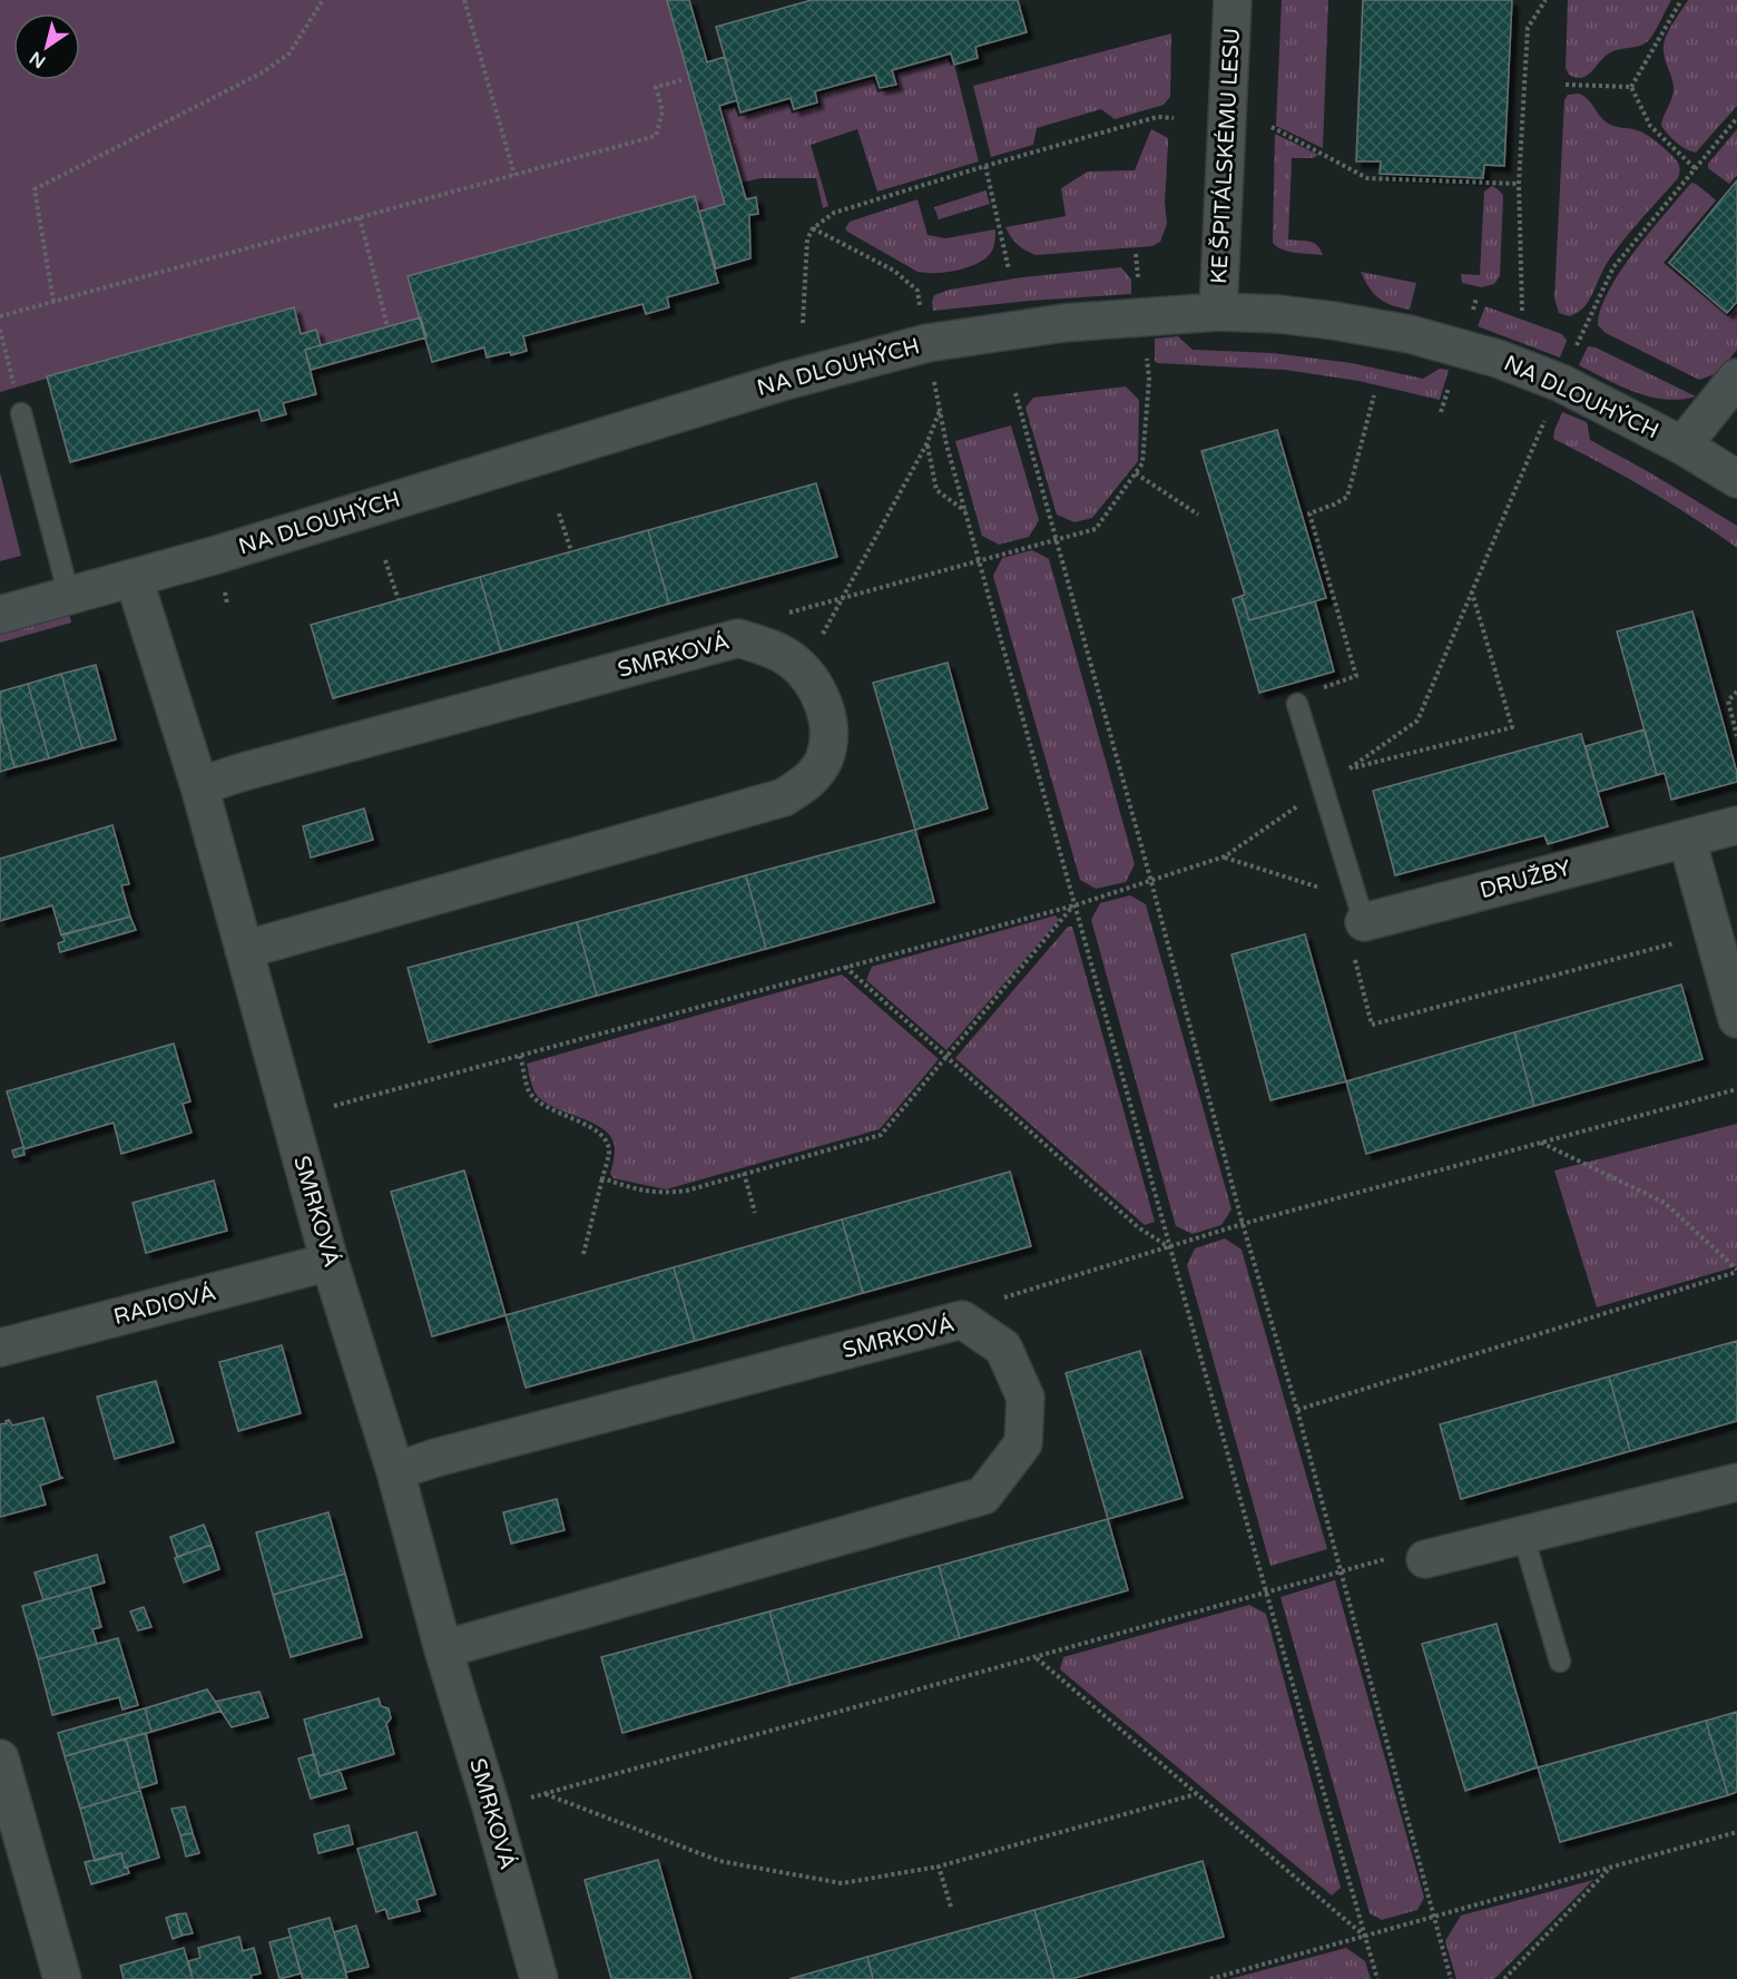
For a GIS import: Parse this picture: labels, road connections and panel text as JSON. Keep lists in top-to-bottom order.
{
  "streets": {
    "street": [
      "KE ŠPITÁLSKÉMU LESU",
      "NA DLOUHÝCH",
      "SMRKOVÁ",
      "DRUŽBY",
      "RADIOVÁ"
    ]
  },
  "crossings": [
    ["KE ŠPITÁLSKÉMU LESU", "NA DLOUHÝCH"],
    ["NA DLOUHÝCH", "SMRKOVÁ"],
    ["SMRKOVÁ", "RADIOVÁ"]
  ],
  "north": "bottom left"
}
